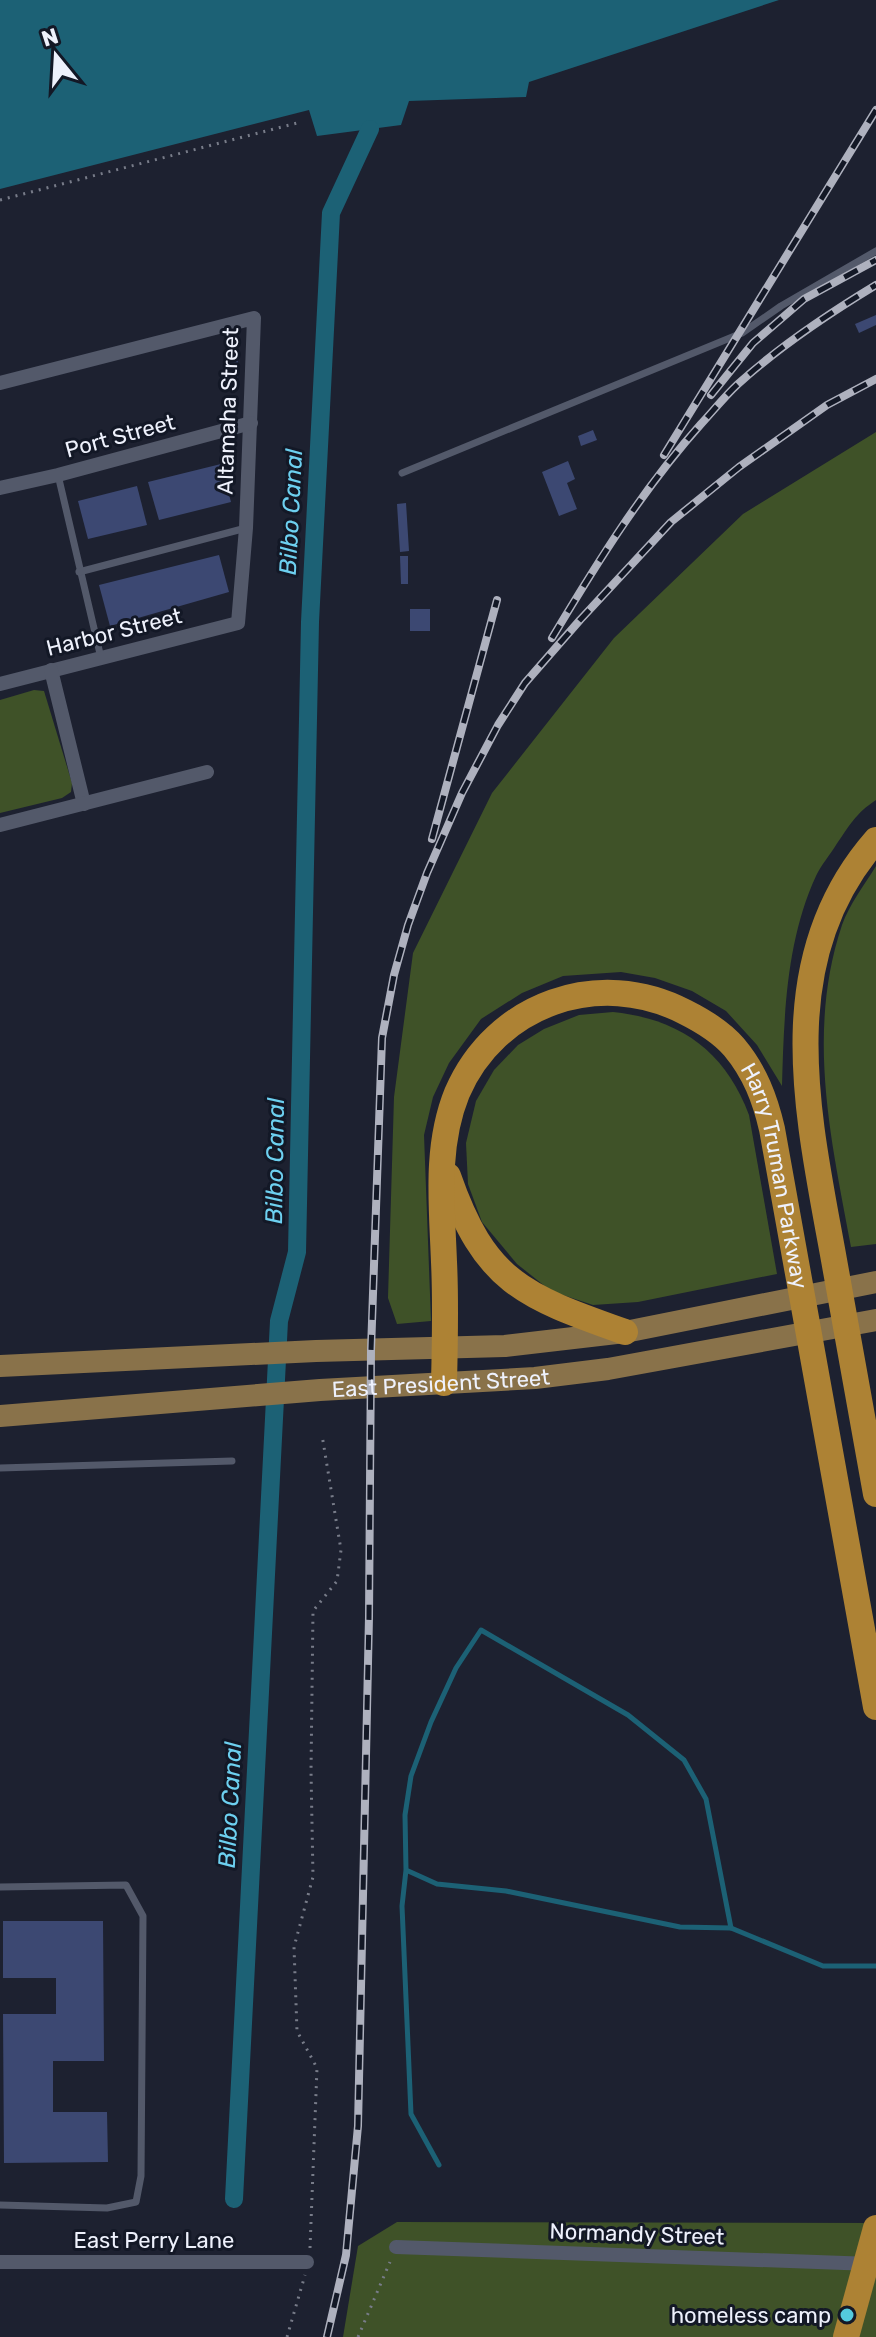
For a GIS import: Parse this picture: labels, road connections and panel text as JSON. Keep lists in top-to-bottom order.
{
  "streets": {
    "highway": ["Harry Truman Parkway"],
    "main road": ["East President Street"],
    "street": [
      "Altamaha Street",
      "Port Street",
      "Harbor Street",
      "Normandy Street",
      "East Perry Lane"
    ]
  },
  "crossings": [
    ["Altamaha Street", "Port Street"],
    ["Altamaha Street", "Harbor Street"],
    ["Harry Truman Parkway", "East President Street"]
  ],
  "water": ["Bilbo Canal"],
  "places": ["homeless camp"],
  "north": "top"
}
